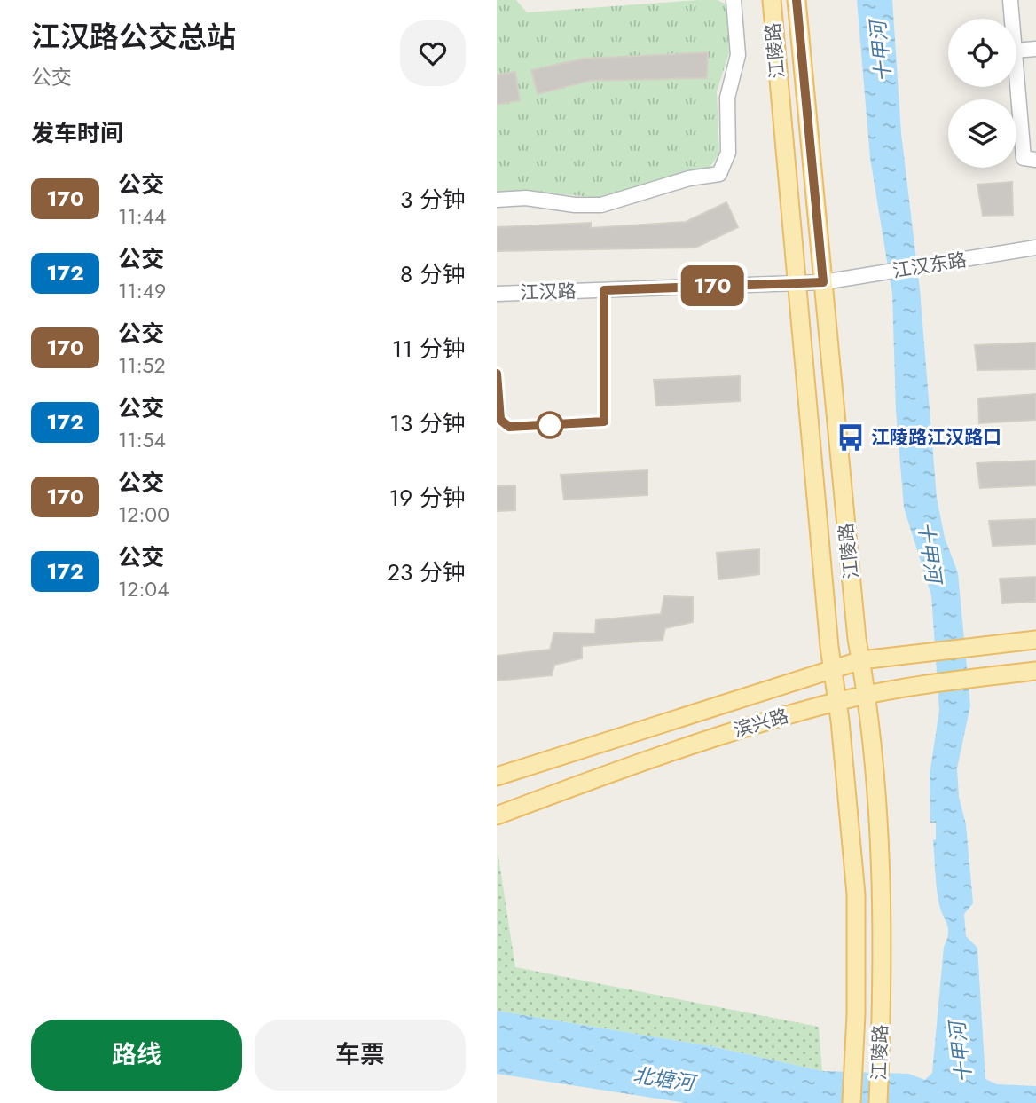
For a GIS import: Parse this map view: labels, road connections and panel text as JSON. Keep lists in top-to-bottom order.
{
  "streets": {
    "main road": ["江陵路", "滨兴路"],
    "street": ["江汉东路", "江汉路"]
  },
  "crossings": [
    ["江陵路", "江汉东路"],
    ["江陵路", "江汉路"],
    ["江陵路", "滨兴路"],
    ["江汉东路", "江汉路"]
  ],
  "water": ["十甲河", "北塘河"],
  "places": {
    "bus stop": ["江陵路江汉路口"]
  },
  "lines": ["bus line 170"],
  "page": {
    "heading": [
      ["江汉路公交总站", "公交"],
      "发车时间"
    ],
    "on_map": "170",
    "list": [
      {
        "mark": "170",
        "name": "公交",
        "note": "11:44",
        "value": "3 分钟"
      },
      {
        "mark": "172",
        "name": "公交",
        "note": "11:49",
        "value": "8 分钟"
      },
      {
        "mark": "170",
        "name": "公交",
        "note": "11:52",
        "value": "11 分钟"
      },
      {
        "mark": "172",
        "name": "公交",
        "note": "11:54",
        "value": "13 分钟"
      },
      {
        "mark": "170",
        "name": "公交",
        "note": "12:00",
        "value": "19 分钟"
      },
      {
        "mark": "172",
        "name": "公交",
        "note": "12:04",
        "value": "23 分钟"
      }
    ],
    "buttons": ["路线", "车票"]
  }
}
